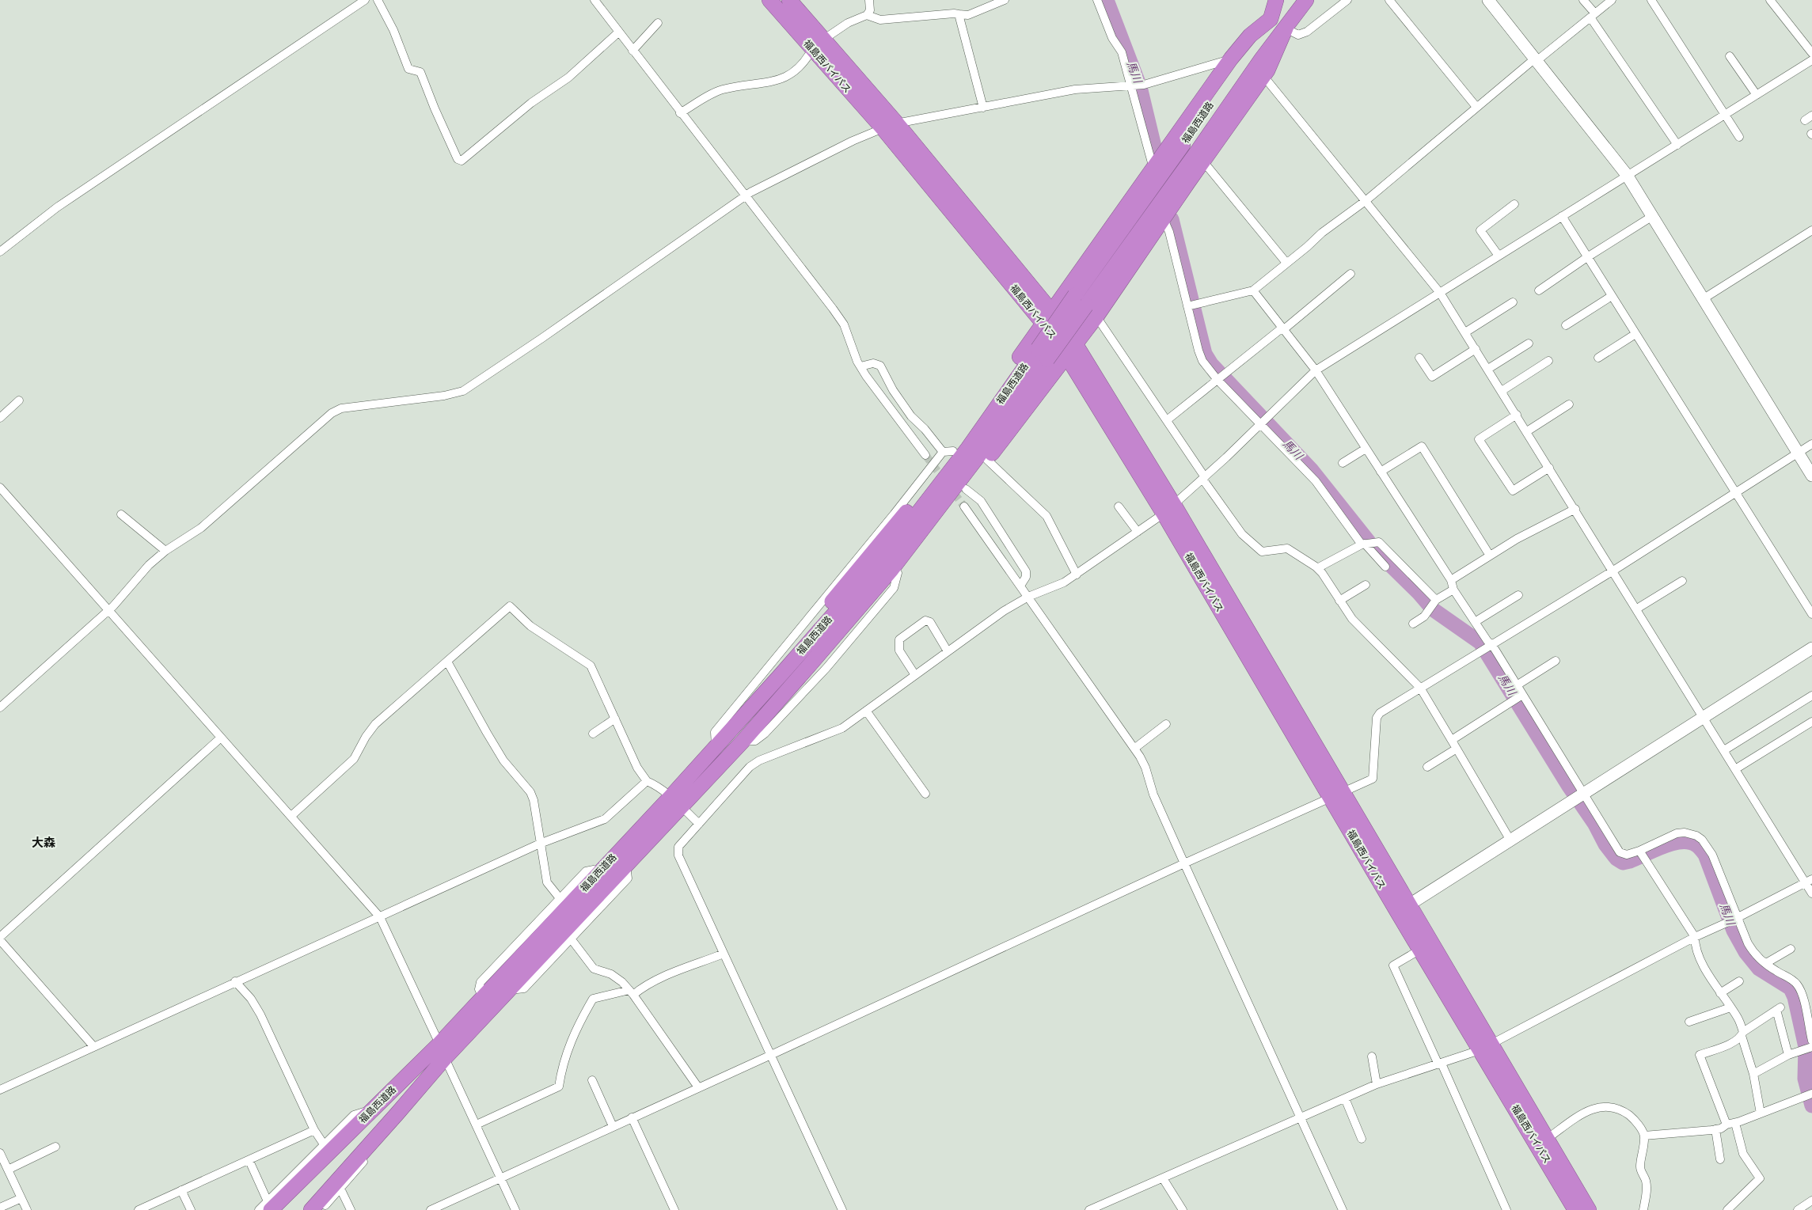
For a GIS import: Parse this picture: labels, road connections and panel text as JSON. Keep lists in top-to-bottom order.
{
  "streets": {
    "highway": ["福島西バイパス", "福島西道路"]
  },
  "districts": ["大森"],
  "water": ["馬川"]
}
